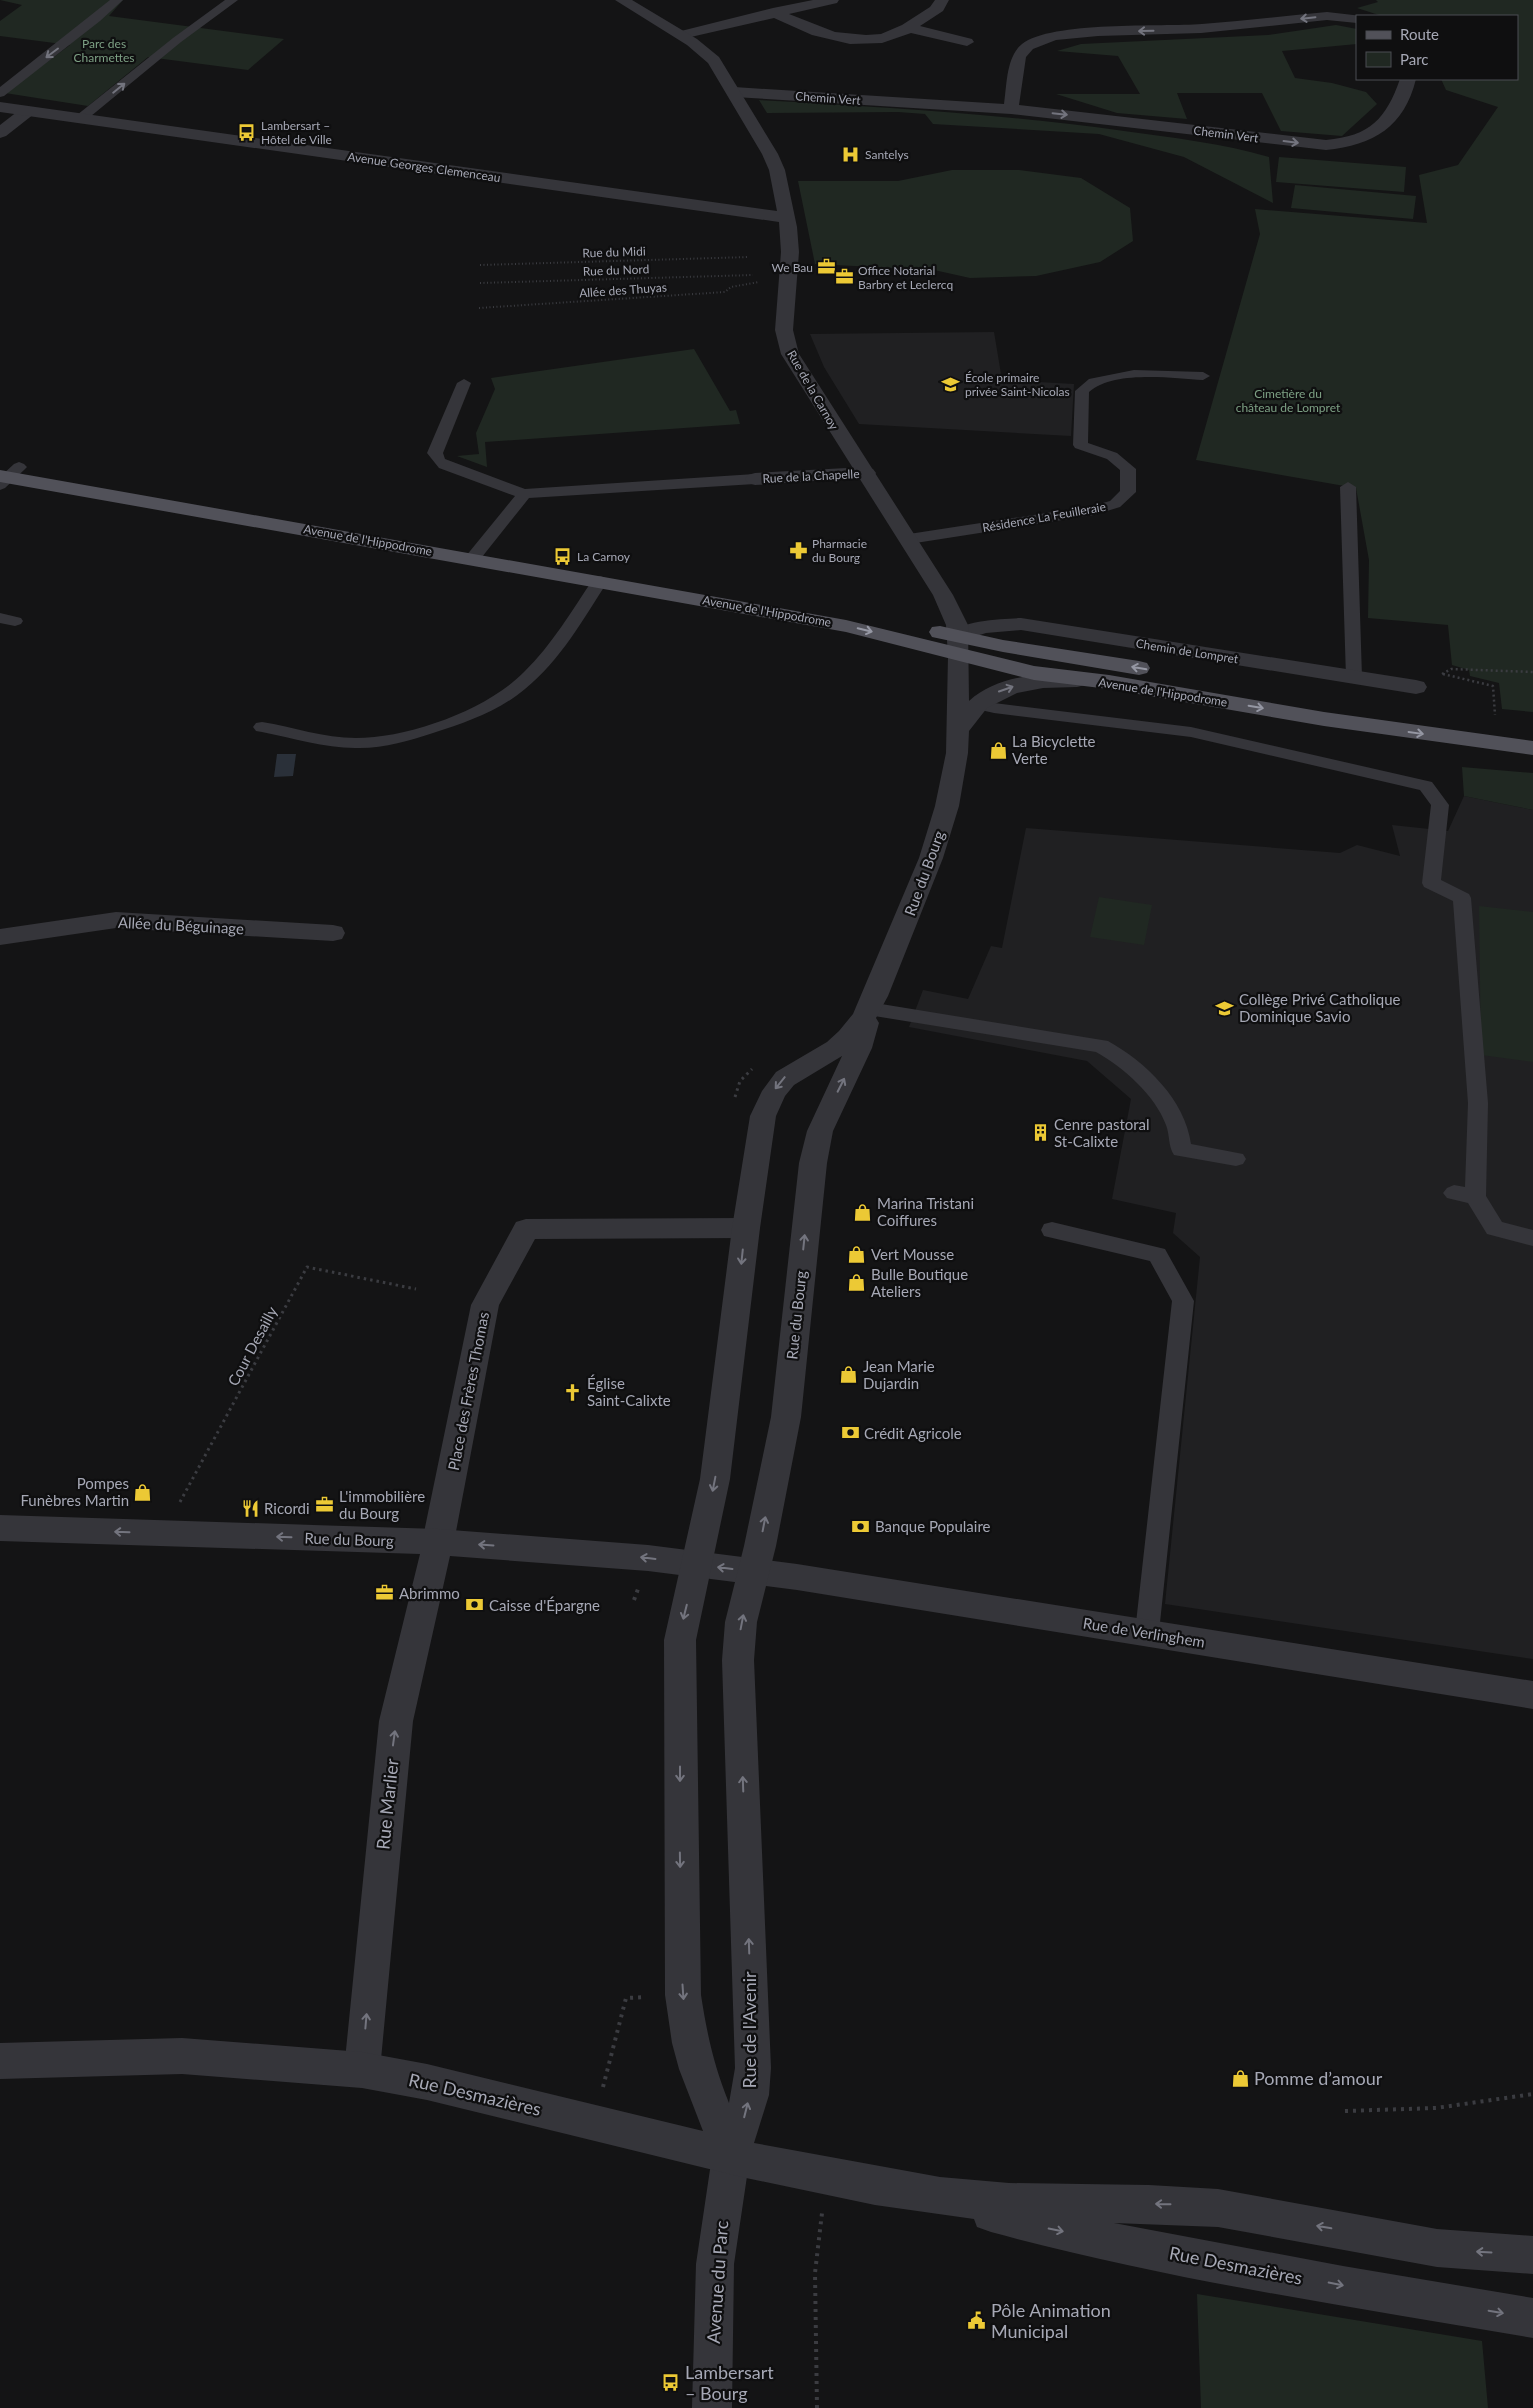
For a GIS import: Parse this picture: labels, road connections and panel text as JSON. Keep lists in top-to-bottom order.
{
  "streets": {
    "main road": ["Avenue de l'Hippodrome"],
    "street": [
      "Chemin Vert",
      "Avenue Georges Clemenceau",
      "Rue de la Carnoy",
      "Rue de la Chapelle",
      "Chemin de Lompret",
      "Rue du Bourg",
      "Allée du Béguinage",
      "Place des Frères Thomas",
      "Rue de Verlinghem",
      "Rue Marlier",
      "Rue de l'Avenir",
      "Rue Desmazières",
      "Avenue du Parc"
    ],
    "lane": ["Résidence La Feuilleraie"],
    "path": [
      "Rue du Midi",
      "Rue du Nord",
      "Allée des Thuyas",
      "Cour Desailly"
    ]
  },
  "crossings": [
    ["Chemin Vert", "Rue de la Carnoy"],
    ["Avenue Georges Clemenceau", "Rue de la Carnoy"],
    ["Rue de la Carnoy", "Rue de la Chapelle"],
    ["Rue de la Carnoy", "Résidence La Feuilleraie"],
    ["Rue de la Carnoy", "Avenue de l'Hippodrome"],
    ["Rue de la Carnoy", "Chemin de Lompret"],
    ["Rue de la Carnoy", "Rue du Bourg"],
    ["Avenue de l'Hippodrome", "Chemin de Lompret"],
    ["Avenue de l'Hippodrome", "Rue du Bourg"],
    ["Chemin de Lompret", "Rue du Bourg"],
    ["Rue du Bourg", "Cour Desailly"],
    ["Rue du Bourg", "Place des Frères Thomas"],
    ["Rue du Bourg", "Rue de Verlinghem"],
    ["Rue du Bourg", "Rue Marlier"],
    ["Rue du Bourg", "Rue de l'Avenir"],
    ["Place des Frères Thomas", "Rue Marlier"],
    ["Rue de Verlinghem", "Rue de l'Avenir"],
    ["Rue Marlier", "Rue Desmazières"],
    ["Rue de l'Avenir", "Rue Desmazières"],
    ["Rue de l'Avenir", "Avenue du Parc"],
    ["Rue Desmazières", "Avenue du Parc"]
  ],
  "one_way": ["Chemin Vert", "Rue Marlier"],
  "parks": ["Parc des Charmettes", "Cimetière du château de Lompret"],
  "places": {
    "bus stop": ["Lambersart – Hôtel de Ville", "La Carnoy", "Lambersart – Bourg"],
    "hospital": ["Santelys"],
    "office": [
      "We Bau",
      "Office Notarial Barbry et Leclercq",
      "L'immobilière du Bourg",
      "Abrimmo"
    ],
    "school or university": ["École primaire privée Saint-Nicolas", "Collège Privé Catholique Dominique Savio"],
    "pharmacy": ["Pharmacie du Bourg"],
    "shop": [
      "La Bicyclette Verte",
      "Marina Tristani Coiffures",
      "Vert Mousse",
      "Bulle Boutique Ateliers",
      "Jean Marie Dujardin",
      "Pompes Funèbres Martin",
      "Pomme d’amour"
    ],
    "building": ["Cenre pastoral St-Calixte"],
    "church": ["Église Saint-Calixte"],
    "bank": ["Crédit Agricole", "Banque Populaire", "Caisse d'Épargne"],
    "restaurant": ["Ricordi"],
    "public building": ["Pôle Animation Municipal"]
  },
  "legend": ["Route", "Parc"]
}
